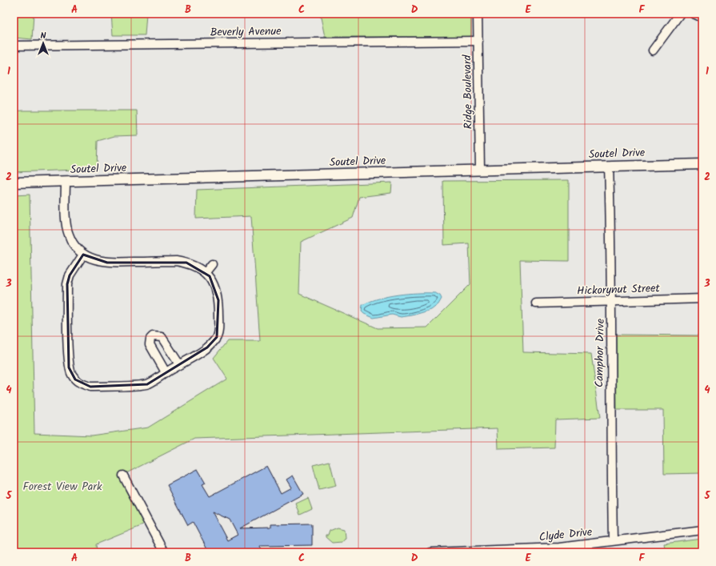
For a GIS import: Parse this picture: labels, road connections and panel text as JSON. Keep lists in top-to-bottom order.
{
  "streets": {
    "main road": ["Soutel Drive"],
    "street": [
      "Beverly Avenue",
      "Ridge Boulevard",
      "Hickorynut Street",
      "Camphor Drive",
      "Clyde Drive"
    ]
  },
  "crossings": [
    ["Beverly Avenue", "Ridge Boulevard"],
    ["Ridge Boulevard", "Soutel Drive"],
    ["Soutel Drive", "Camphor Drive"],
    ["Hickorynut Street", "Camphor Drive"],
    ["Camphor Drive", "Clyde Drive"]
  ],
  "parks": ["Forest View Park"],
  "north": "top",
  "grid": {
    "columns": [
      "A",
      "B",
      "C",
      "D",
      "E",
      "F"
    ],
    "rows": [
      "1",
      "2",
      "3",
      "4",
      "5"
    ]
  }
}
